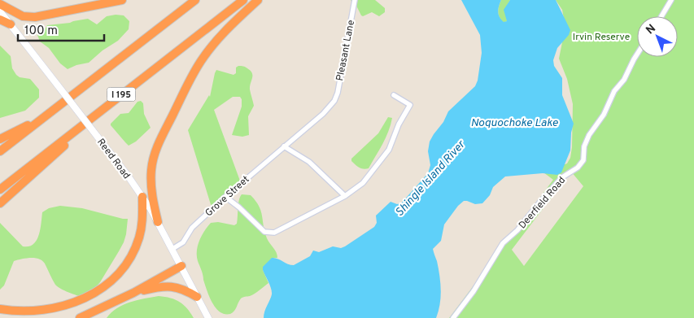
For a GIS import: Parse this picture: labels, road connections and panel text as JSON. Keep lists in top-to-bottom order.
{
  "streets": {
    "highway": ["I 195"],
    "street": [
      "Pleasant Lane",
      "Reed Road",
      "Grove Street",
      "Deerfield Road"
    ]
  },
  "crossings": [
    ["Pleasant Lane", "Grove Street"],
    ["Reed Road", "Grove Street"]
  ],
  "water": ["Noquochoke Lake", "Shingle Island River"],
  "parks": ["Irvin Reserve"],
  "scale_bar": "100 m",
  "north": "top left"
}
